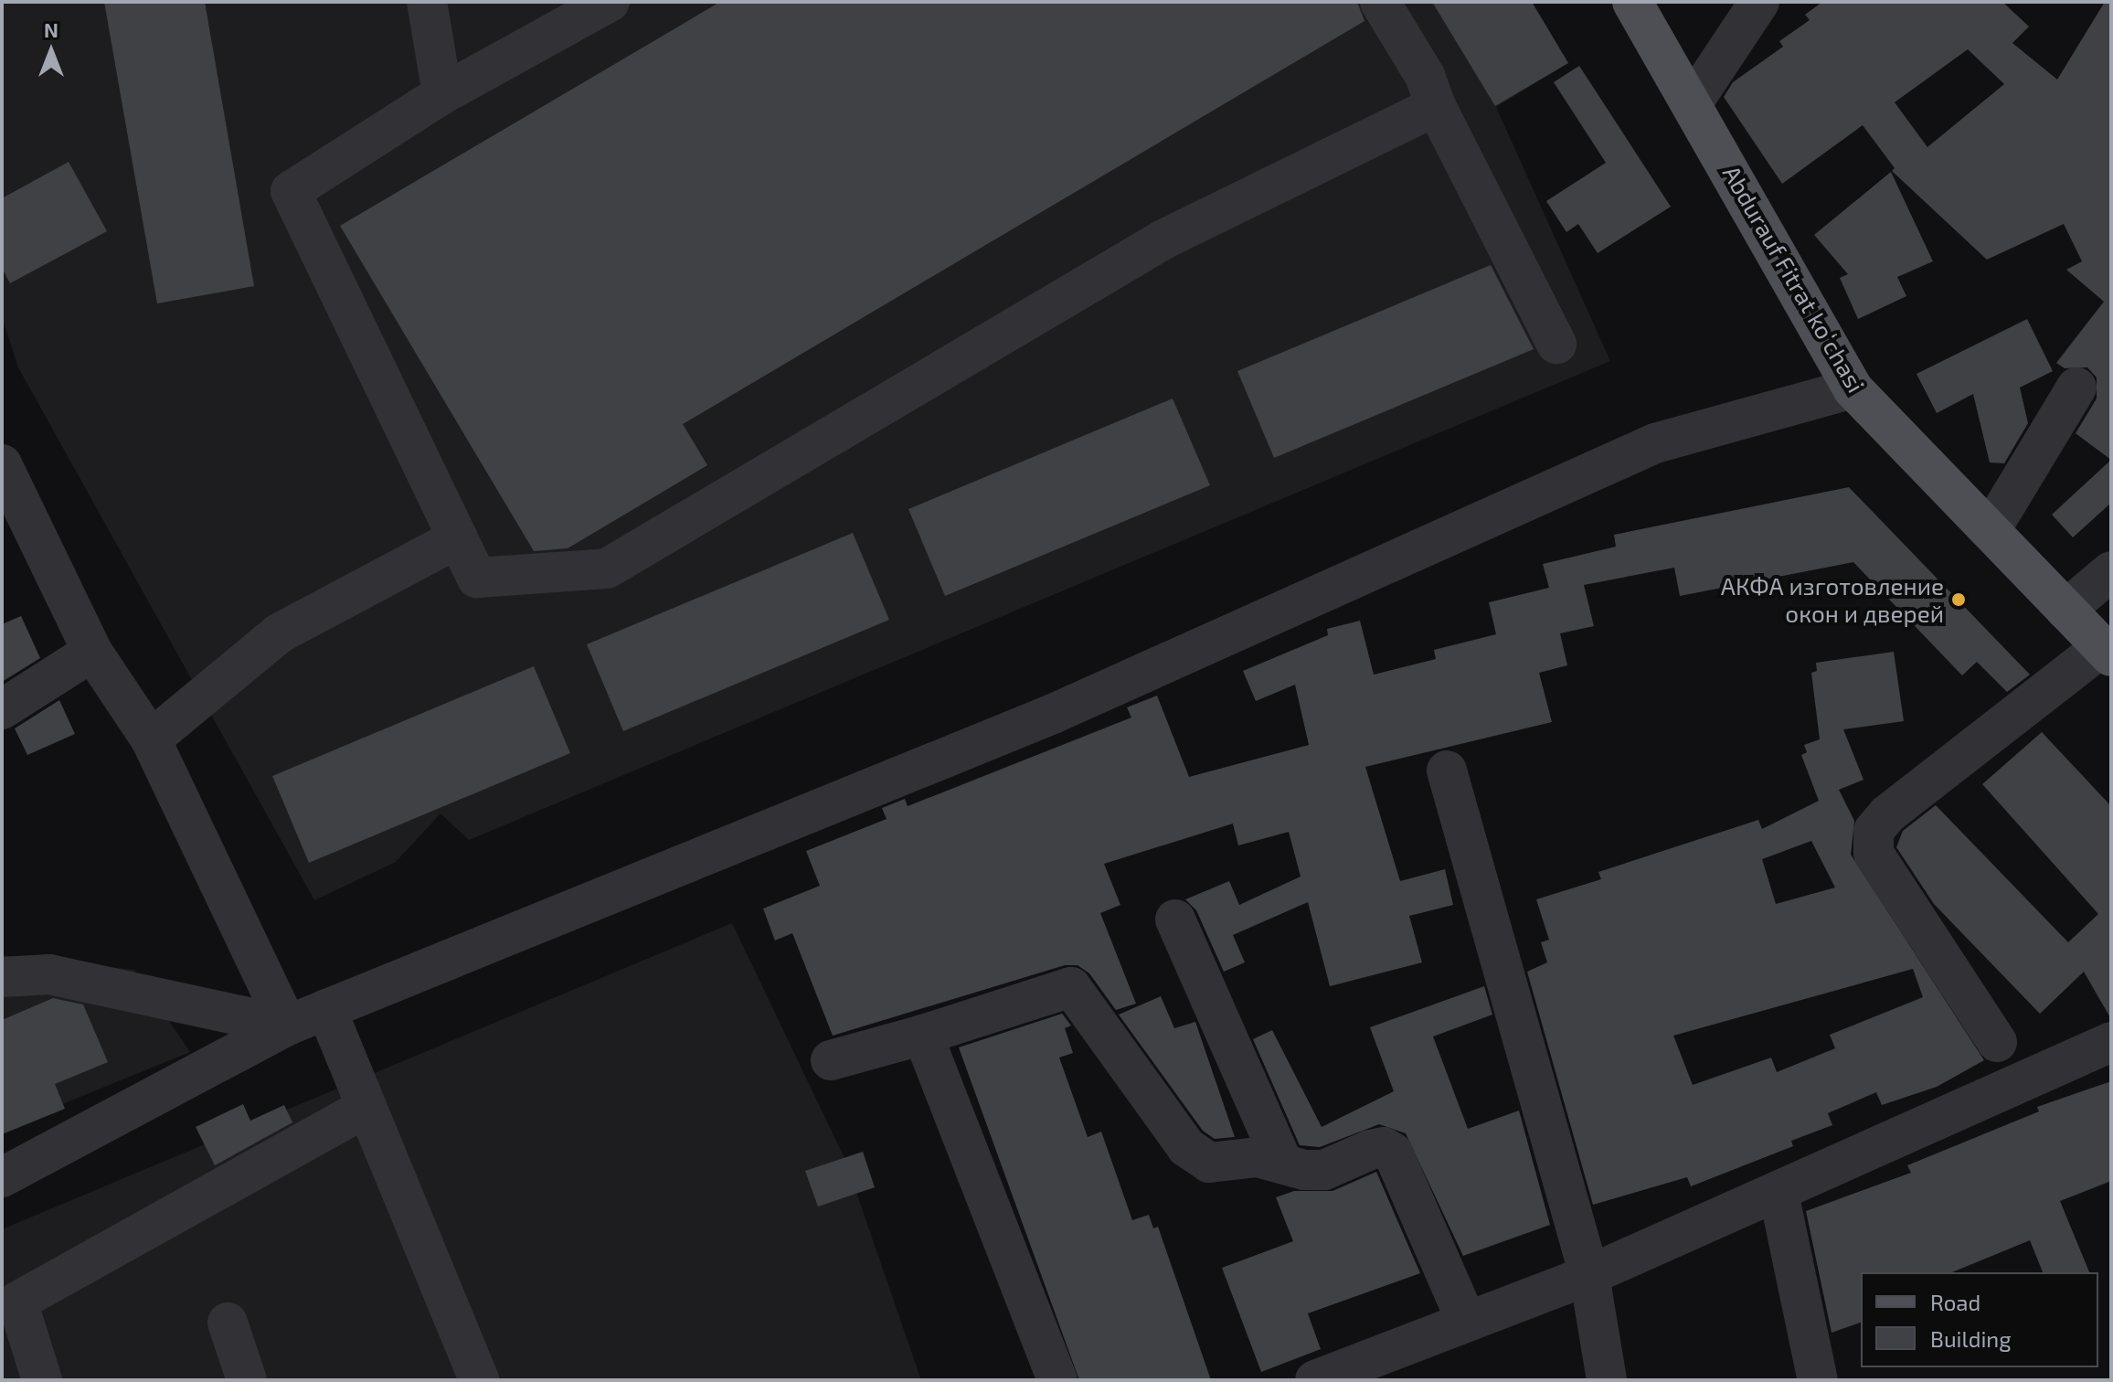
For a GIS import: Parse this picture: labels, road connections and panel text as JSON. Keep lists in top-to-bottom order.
{
  "streets": {
    "main road": ["Abdurauf Fitrat koʻchasi"]
  },
  "places": ["АКФА изготовление окон и дверей"],
  "legend": ["Road", "Building"],
  "north": "top"
}
